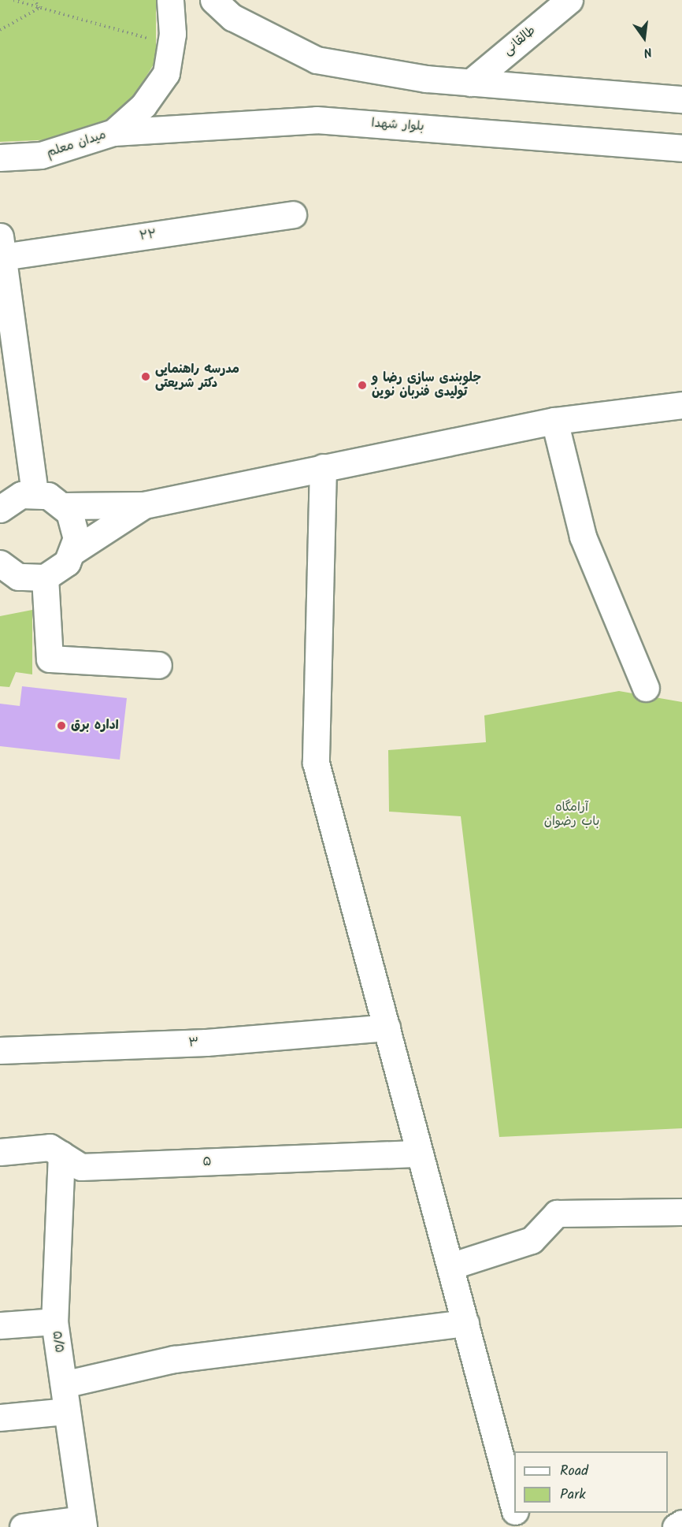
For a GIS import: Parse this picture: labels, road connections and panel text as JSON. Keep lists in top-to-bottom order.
{
  "streets": {
    "street": [
      "طالقانی",
      "بلوار شهدا",
      "میدان معلم",
      "۲۲",
      "۳",
      "۵",
      "۵/۵"
    ]
  },
  "crossings": [
    ["بلوار شهدا", "میدان معلم"],
    ["۵", "۵/۵"]
  ],
  "parks": ["آرامگاه باب رضوان"],
  "places": ["مدرسه راهنمایی دکتر شریعتی", "جلوبندی سازی رضا و تولیدی فنربان نوین", "اداره برق"],
  "legend": ["Road", "Park"],
  "north": "bottom"
}
